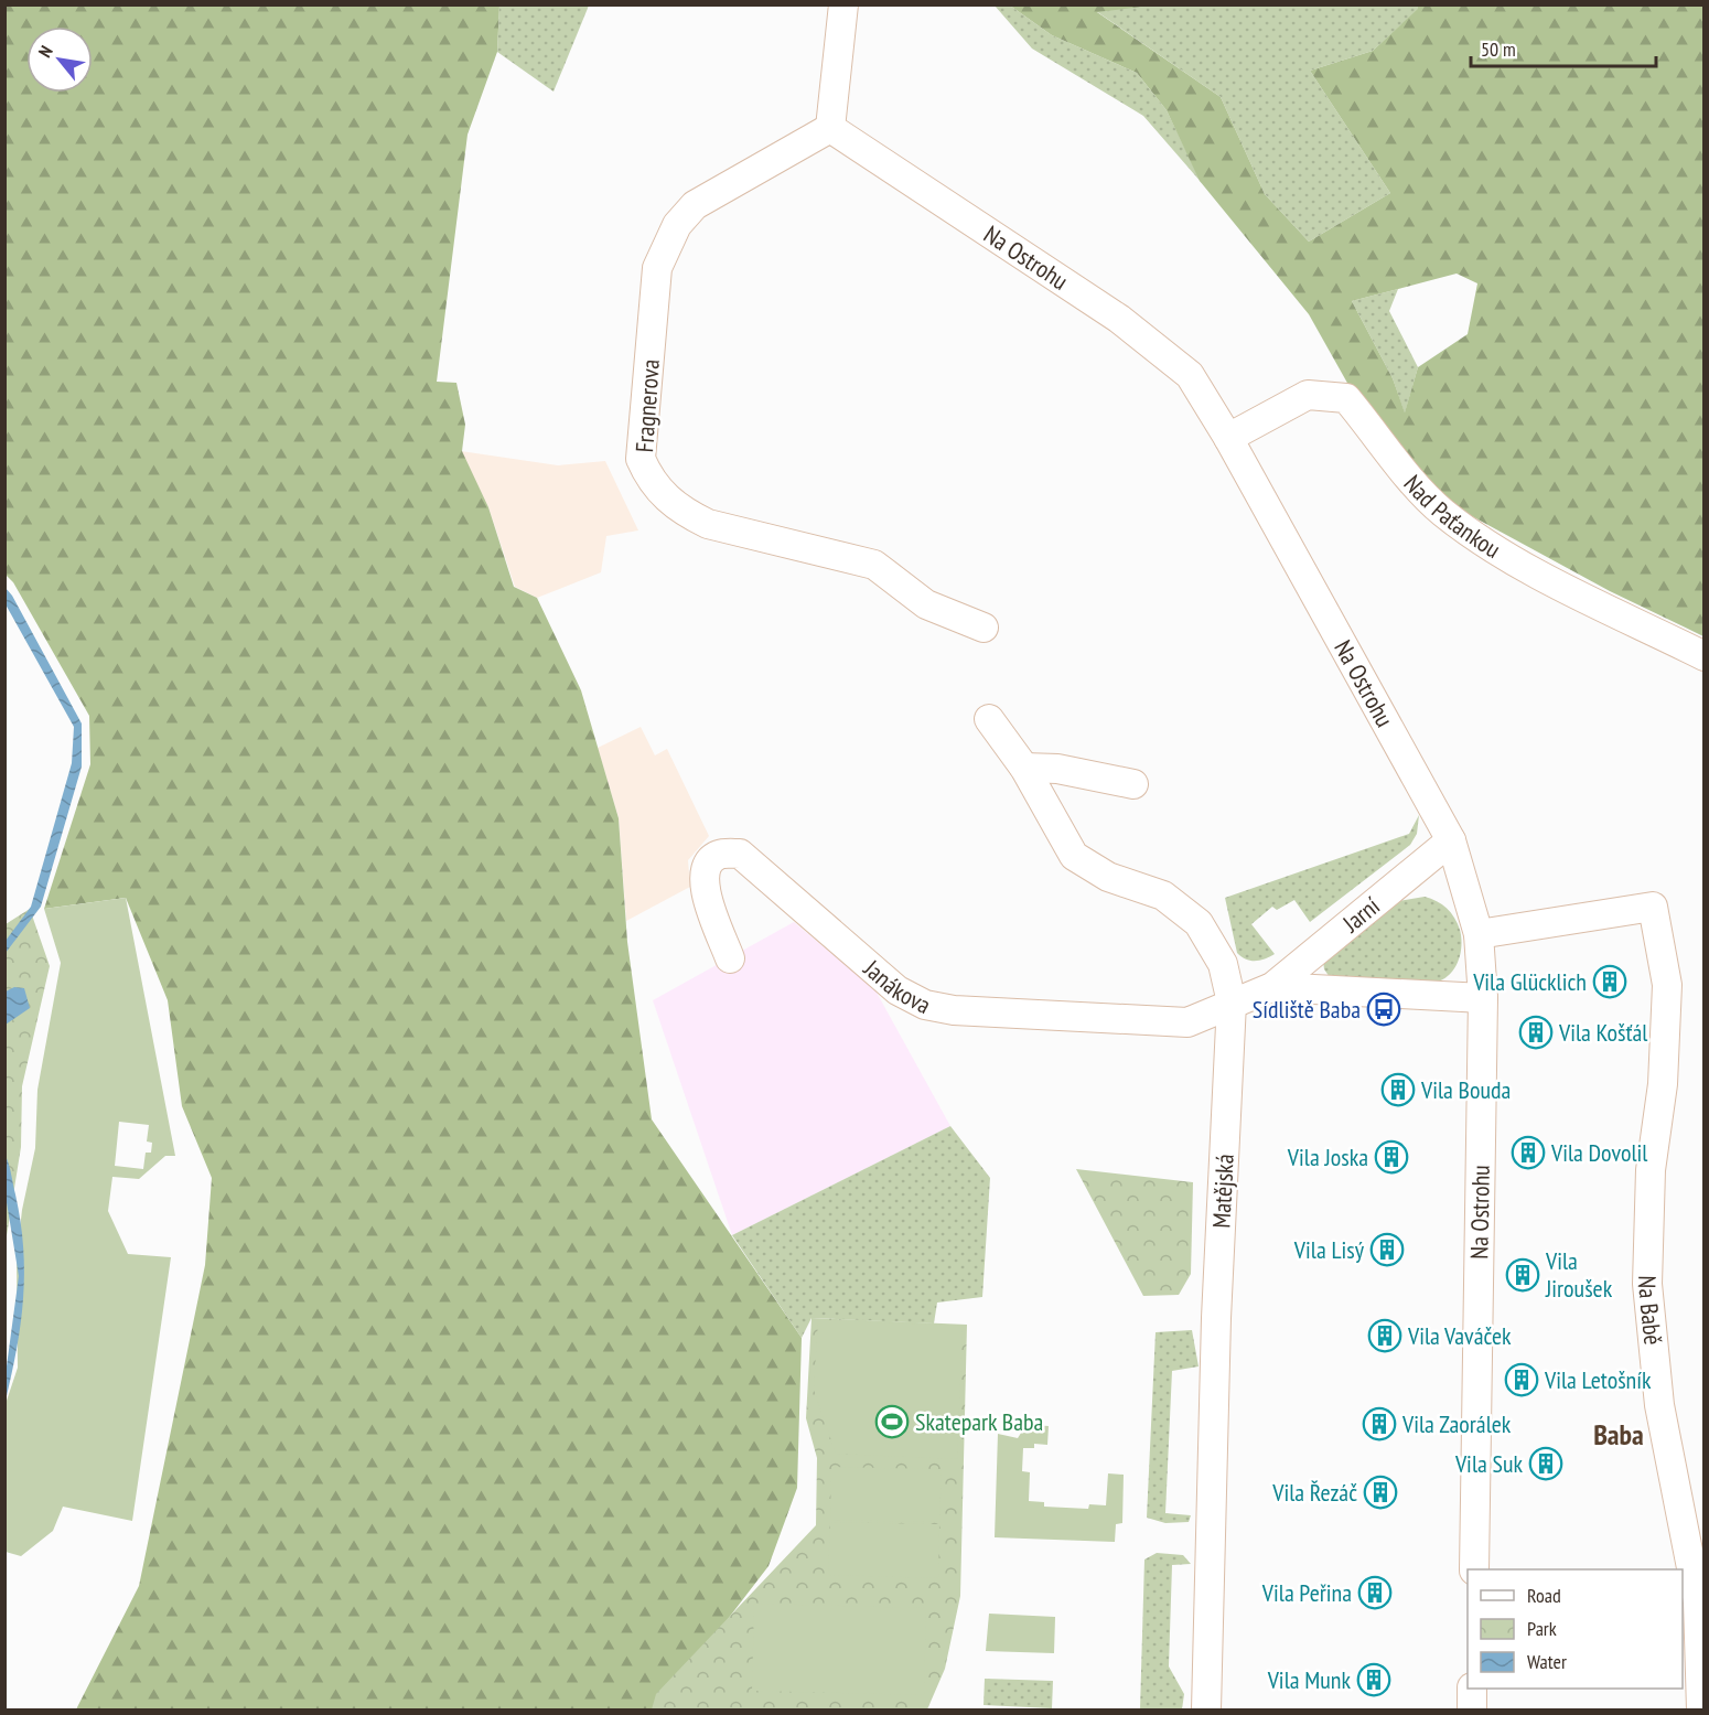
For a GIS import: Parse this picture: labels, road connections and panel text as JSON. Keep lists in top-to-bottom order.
{
  "streets": {
    "street": [
      "Na Ostrohu",
      "Fragnerova",
      "Nad Paťankou",
      "Jarní",
      "Janákova",
      "Matějská",
      "Na Babě"
    ]
  },
  "crossings": [
    ["Na Ostrohu", "Fragnerova"],
    ["Na Ostrohu", "Nad Paťankou"],
    ["Na Ostrohu", "Jarní"],
    ["Na Ostrohu", "Na Babě"],
    ["Jarní", "Janákova"],
    ["Jarní", "Matějská"],
    ["Janákova", "Matějská"]
  ],
  "districts": ["Baba"],
  "places": {
    "building": [
      "Vila Glücklich",
      "Vila Košťál",
      "Vila Bouda",
      "Vila Dovolil",
      "Vila Joska",
      "Vila Lisý",
      "Vila Jiroušek",
      "Vila Vaváček",
      "Vila Letošník",
      "Vila Zaorálek",
      "Vila Suk",
      "Vila Řezáč",
      "Vila Peřina",
      "Vila Munk"
    ],
    "bus stop": ["Sídliště Baba"],
    "sports": ["Skatepark Baba"]
  },
  "legend": ["Road", "Park", "Water"],
  "scale_bar": "50 m",
  "north": "top left"
}
